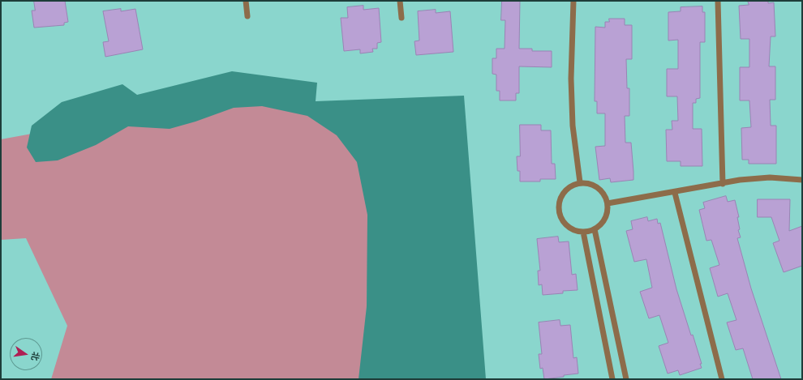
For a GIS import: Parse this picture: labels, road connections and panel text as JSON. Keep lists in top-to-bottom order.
{
  "north": "right"
}
